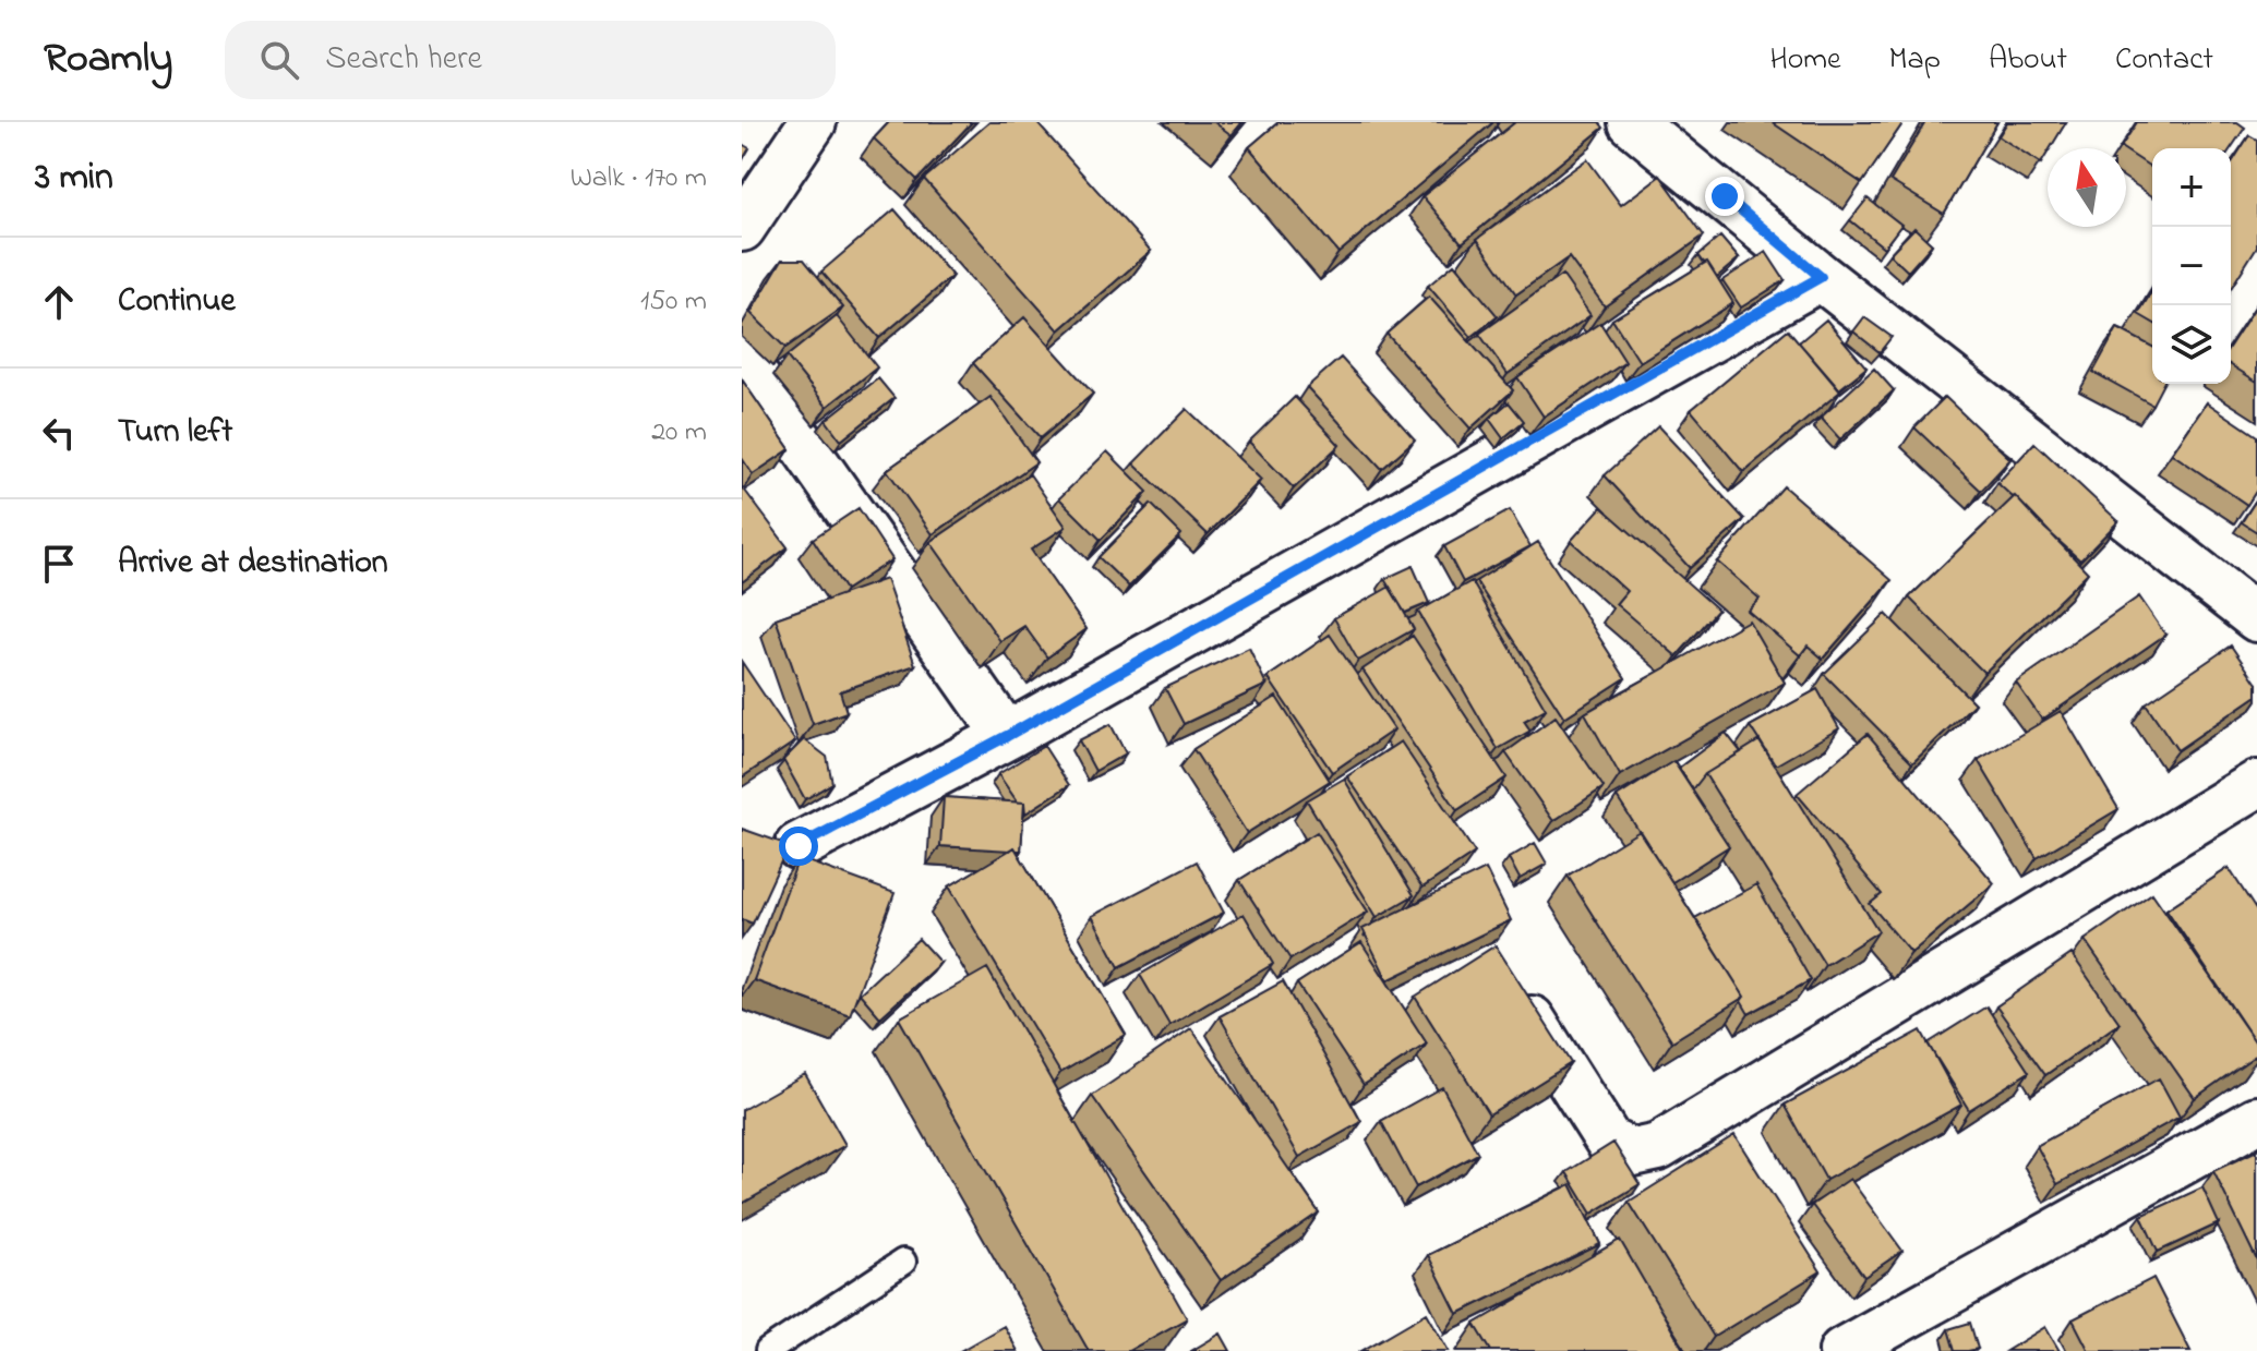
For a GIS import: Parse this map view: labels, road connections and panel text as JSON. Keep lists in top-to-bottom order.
{
  "north": "top",
  "page": {
    "header": "Roamly",
    "search": "Search here",
    "nav": [
      "Home",
      "Map",
      "About",
      "Contact"
    ],
    "heading": ["3 min", "Walk · 170 m"],
    "map_buttons": ["+", "−"],
    "list": [
      ["Continue", "150 m"],
      ["Turn left", "20 m"],
      "Arrive at destination"
    ]
  }
}
